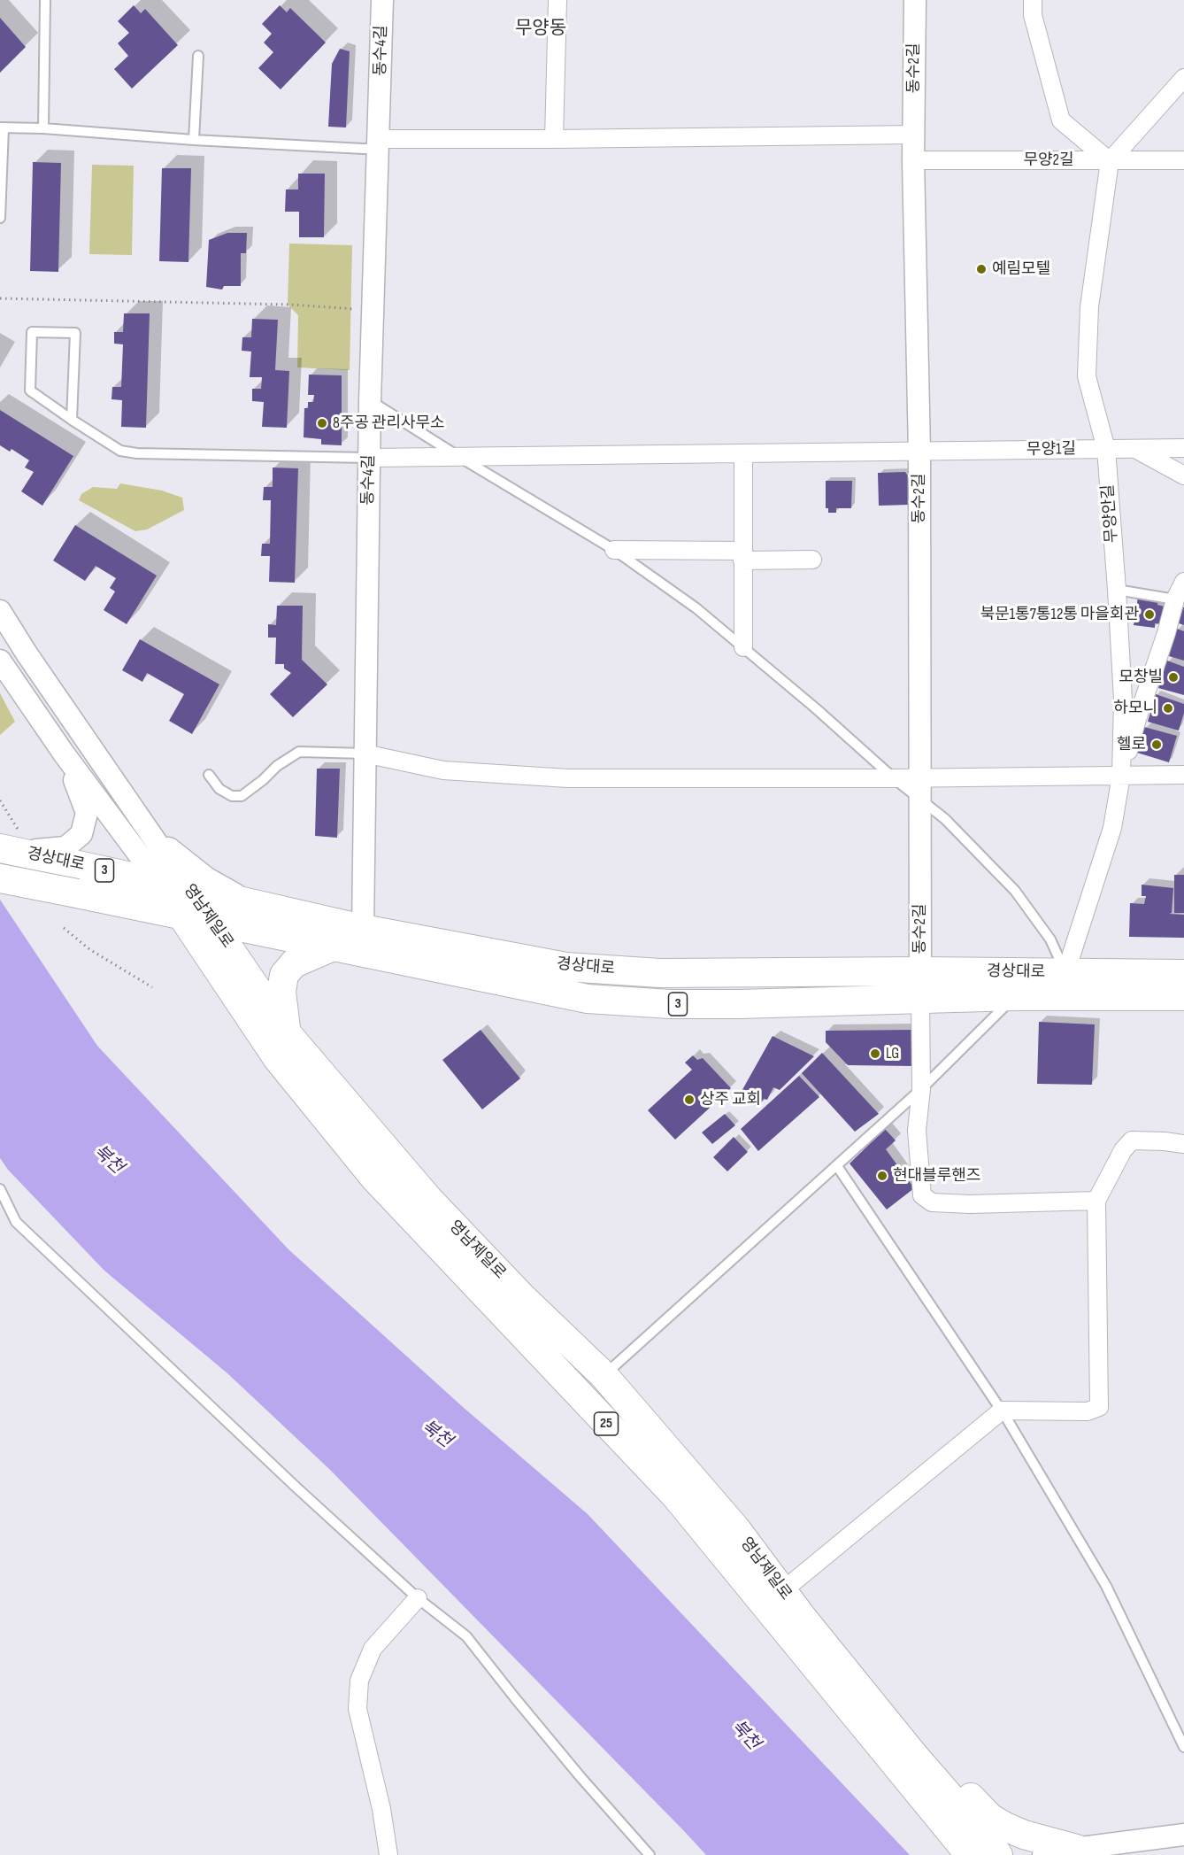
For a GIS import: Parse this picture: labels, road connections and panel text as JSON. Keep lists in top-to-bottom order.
{
  "streets": {
    "main road": [
      "경상대로",
      "3",
      "영남제일로",
      "25"
    ],
    "street": [
      "동수4길",
      "동수2길",
      "무양2길",
      "무양1길",
      "무양안길"
    ]
  },
  "crossings": [
    ["동수4길", "무양1길"],
    ["동수4길", "경상대로"],
    ["동수2길", "무양2길"],
    ["동수2길", "무양1길"],
    ["동수2길", "경상대로"],
    ["무양2길", "무양안길"],
    ["무양1길", "무양안길"],
    ["무양안길", "경상대로"],
    ["경상대로", "영남제일로"]
  ],
  "districts": ["무양동"],
  "water": ["북천"],
  "places": [
    "예림모텔",
    "8주공 관리사무소",
    "북문1통7통12통 마을회관",
    "모창빌",
    "하모니",
    "헬로",
    "LG",
    "상주 교회",
    "현대블루핸즈"
  ]
}
